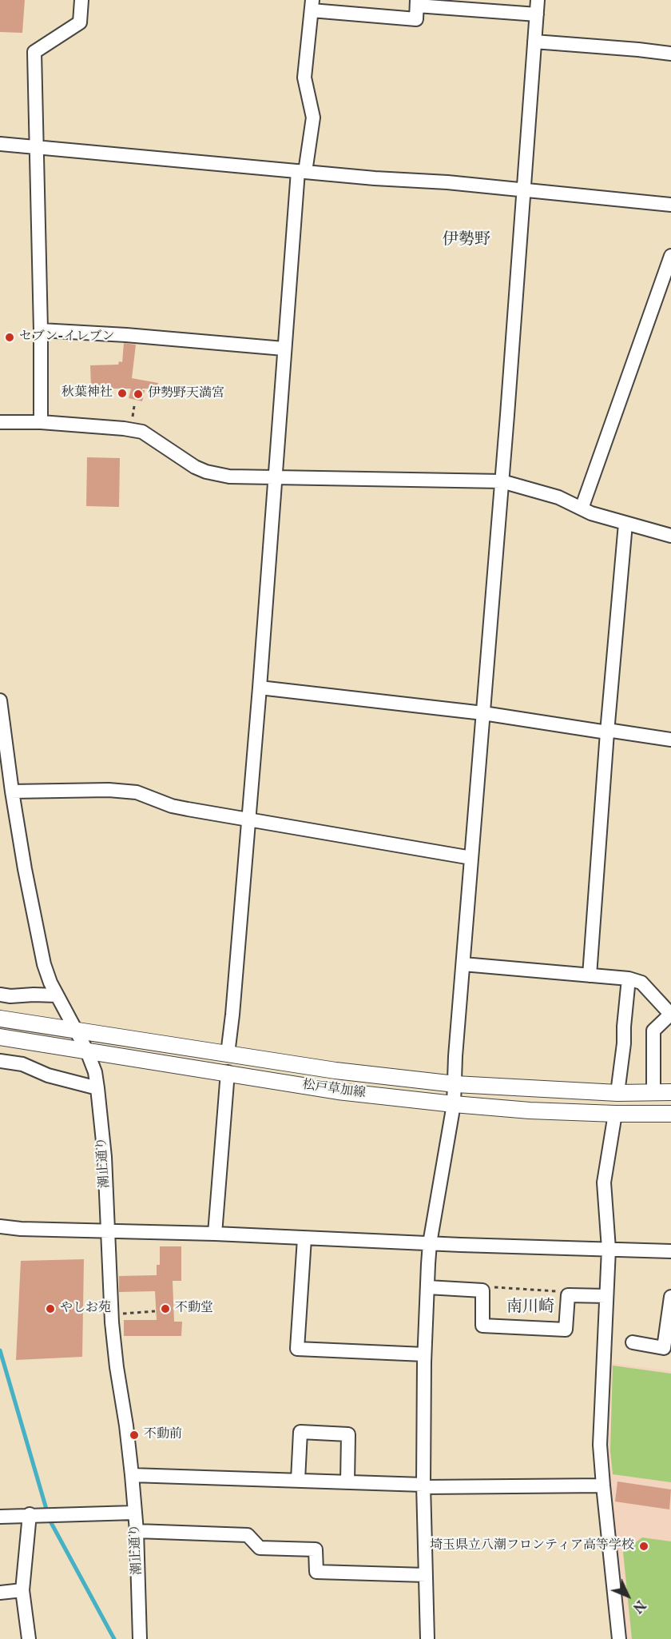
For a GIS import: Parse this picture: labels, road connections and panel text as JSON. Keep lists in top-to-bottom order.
{
  "streets": {
    "main road": ["松戸草加線"],
    "street": ["潮止通り"]
  },
  "crossings": [
    ["松戸草加線", "潮止通り"]
  ],
  "districts": ["伊勢野", "南川崎"],
  "places": [
    "セブン-イレブン",
    "秋葉神社",
    "伊勢野天満宮",
    "やしお苑",
    "不動堂",
    "不動前",
    "埼玉県立八潮フロンティア高等学校"
  ],
  "north": "bottom right"
}
